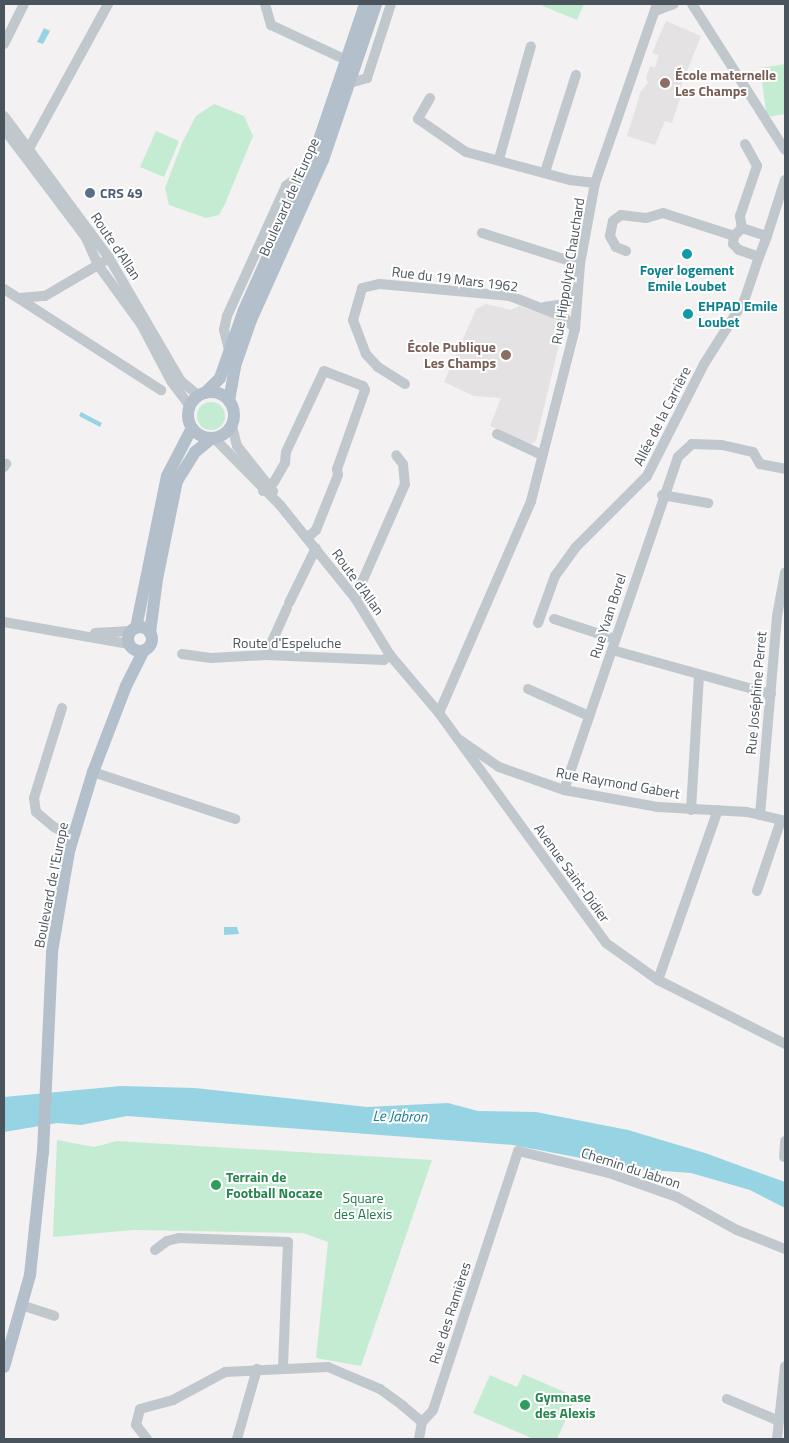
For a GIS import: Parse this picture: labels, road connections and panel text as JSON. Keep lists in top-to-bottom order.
{
  "streets": {
    "main road": ["Boulevard de l'Europe"],
    "street": [
      "Route d'Allan",
      "Rue Hippolyte Chauchard",
      "Rue du 19 Mars 1962",
      "Allée de la Carrière",
      "Rue Yvan Borel",
      "Route d'Espeluche",
      "Rue Joséphine Perret",
      "Rue Raymond Gabert",
      "Avenue Saint-Didier",
      "Chemin du Jabron",
      "Rue des Ramières"
    ]
  },
  "crossings": [
    ["Boulevard de l'Europe", "Route d'Allan"],
    ["Route d'Allan", "Route d'Espeluche"],
    ["Route d'Allan", "Avenue Saint-Didier"],
    ["Rue Hippolyte Chauchard", "Rue du 19 Mars 1962"],
    ["Rue Hippolyte Chauchard", "Avenue Saint-Didier"],
    ["Rue Yvan Borel", "Rue Raymond Gabert"],
    ["Route d'Espeluche", "Avenue Saint-Didier"],
    ["Rue Joséphine Perret", "Rue Raymond Gabert"],
    ["Rue Raymond Gabert", "Avenue Saint-Didier"],
    ["Chemin du Jabron", "Rue des Ramières"]
  ],
  "water": ["Le Jabron"],
  "parks": ["Square des Alexis"],
  "places": [
    "École maternelle Les Champs",
    "CRS 49",
    "Foyer logement Emile Loubet",
    "EHPAD Emile Loubet",
    "École Publique Les Champs",
    "Terrain de Football Nocaze",
    "Gymnase des Alexis"
  ]
}
